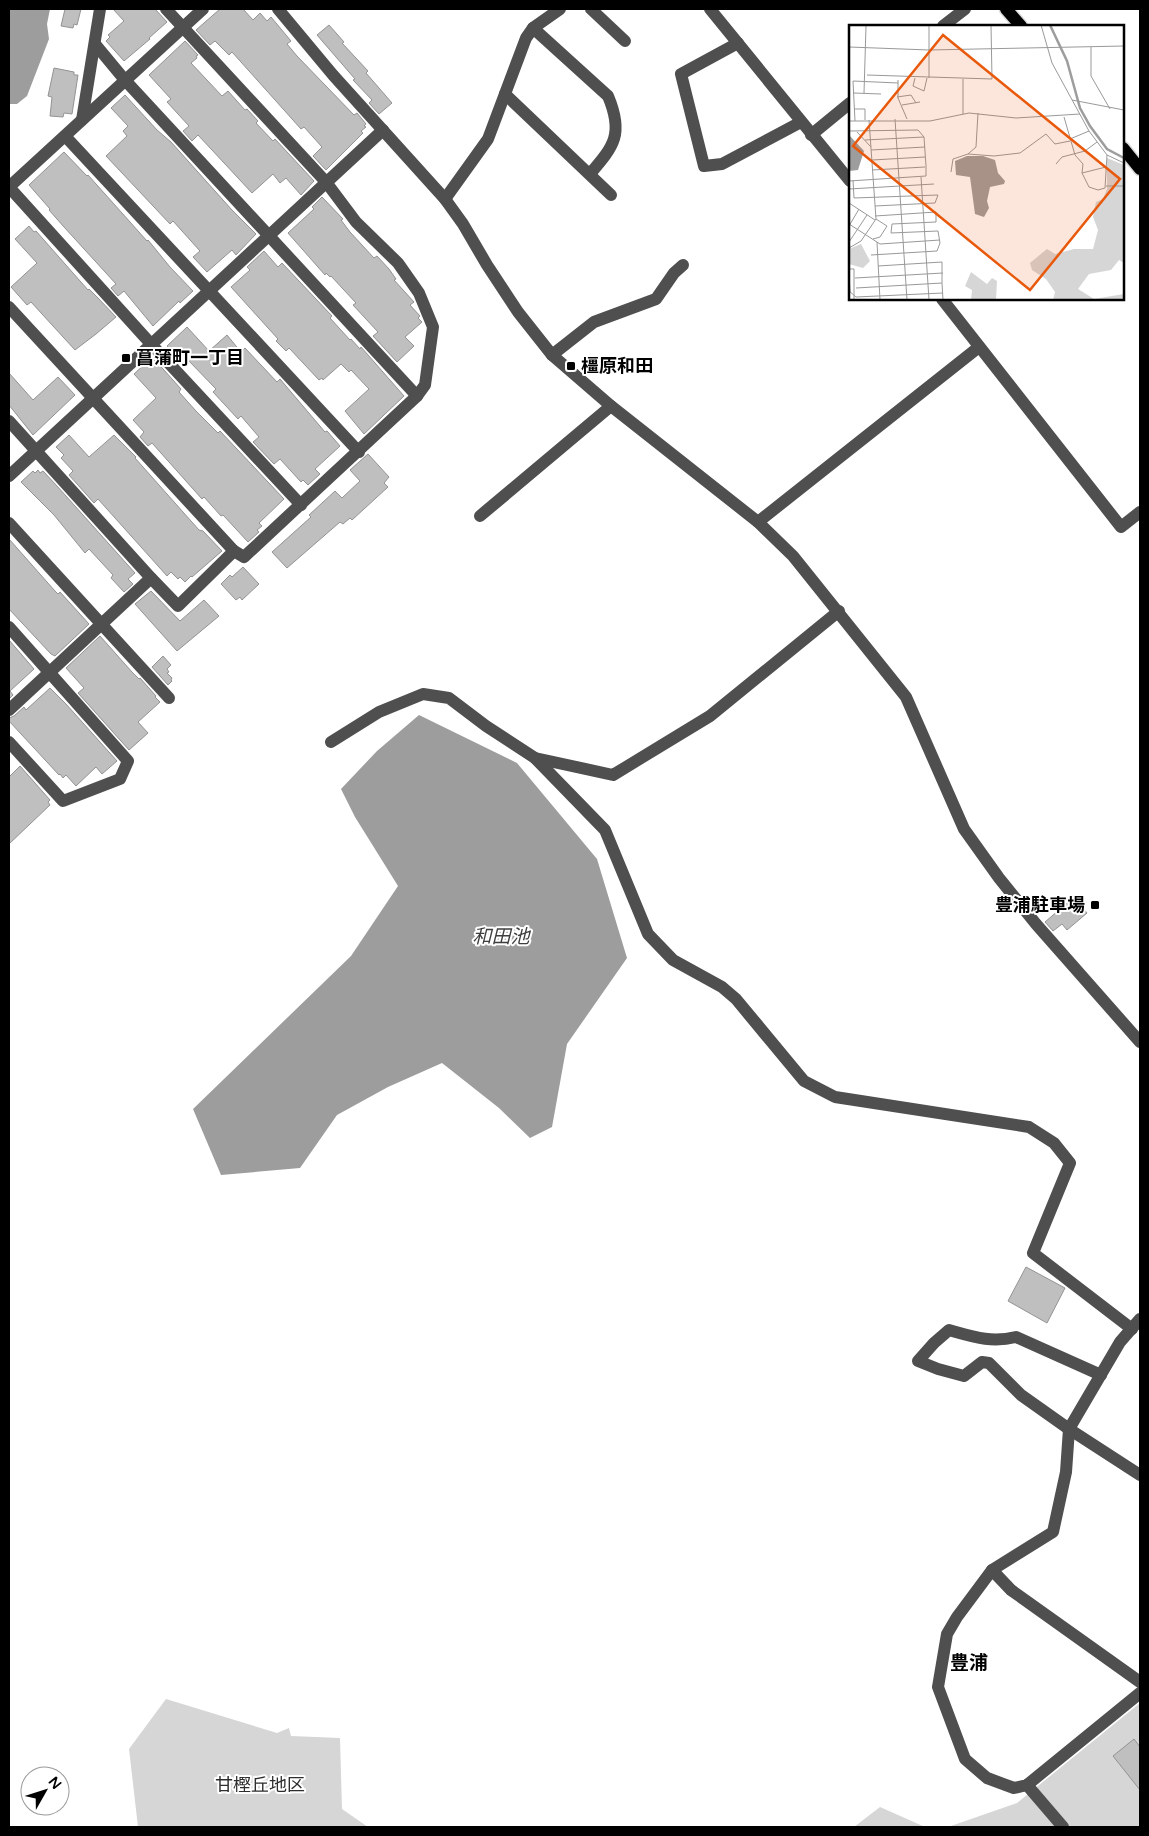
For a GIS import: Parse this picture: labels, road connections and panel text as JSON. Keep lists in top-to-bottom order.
{
  "districts": ["豊浦"],
  "water": ["和田池"],
  "parks": ["甘樫丘地区"],
  "places": {
    "transit": ["菖蒲町一丁目", "橿原和田", "豊浦駐車場"]
  },
  "north": "top right"
}
